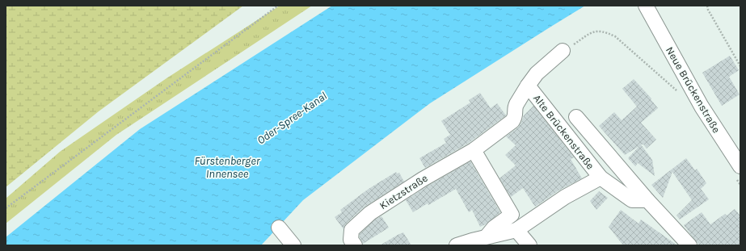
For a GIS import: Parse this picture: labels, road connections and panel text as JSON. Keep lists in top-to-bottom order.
{
  "streets": {
    "street": ["Neue Brückenstraße", "Alte Brückenstraße", "Kietzstraße"]
  },
  "crossings": [
    ["Alte Brückenstraße", "Kietzstraße"]
  ],
  "water": ["Oder-Spree-Kanal", "Fürstenberger Innensee"]
}
